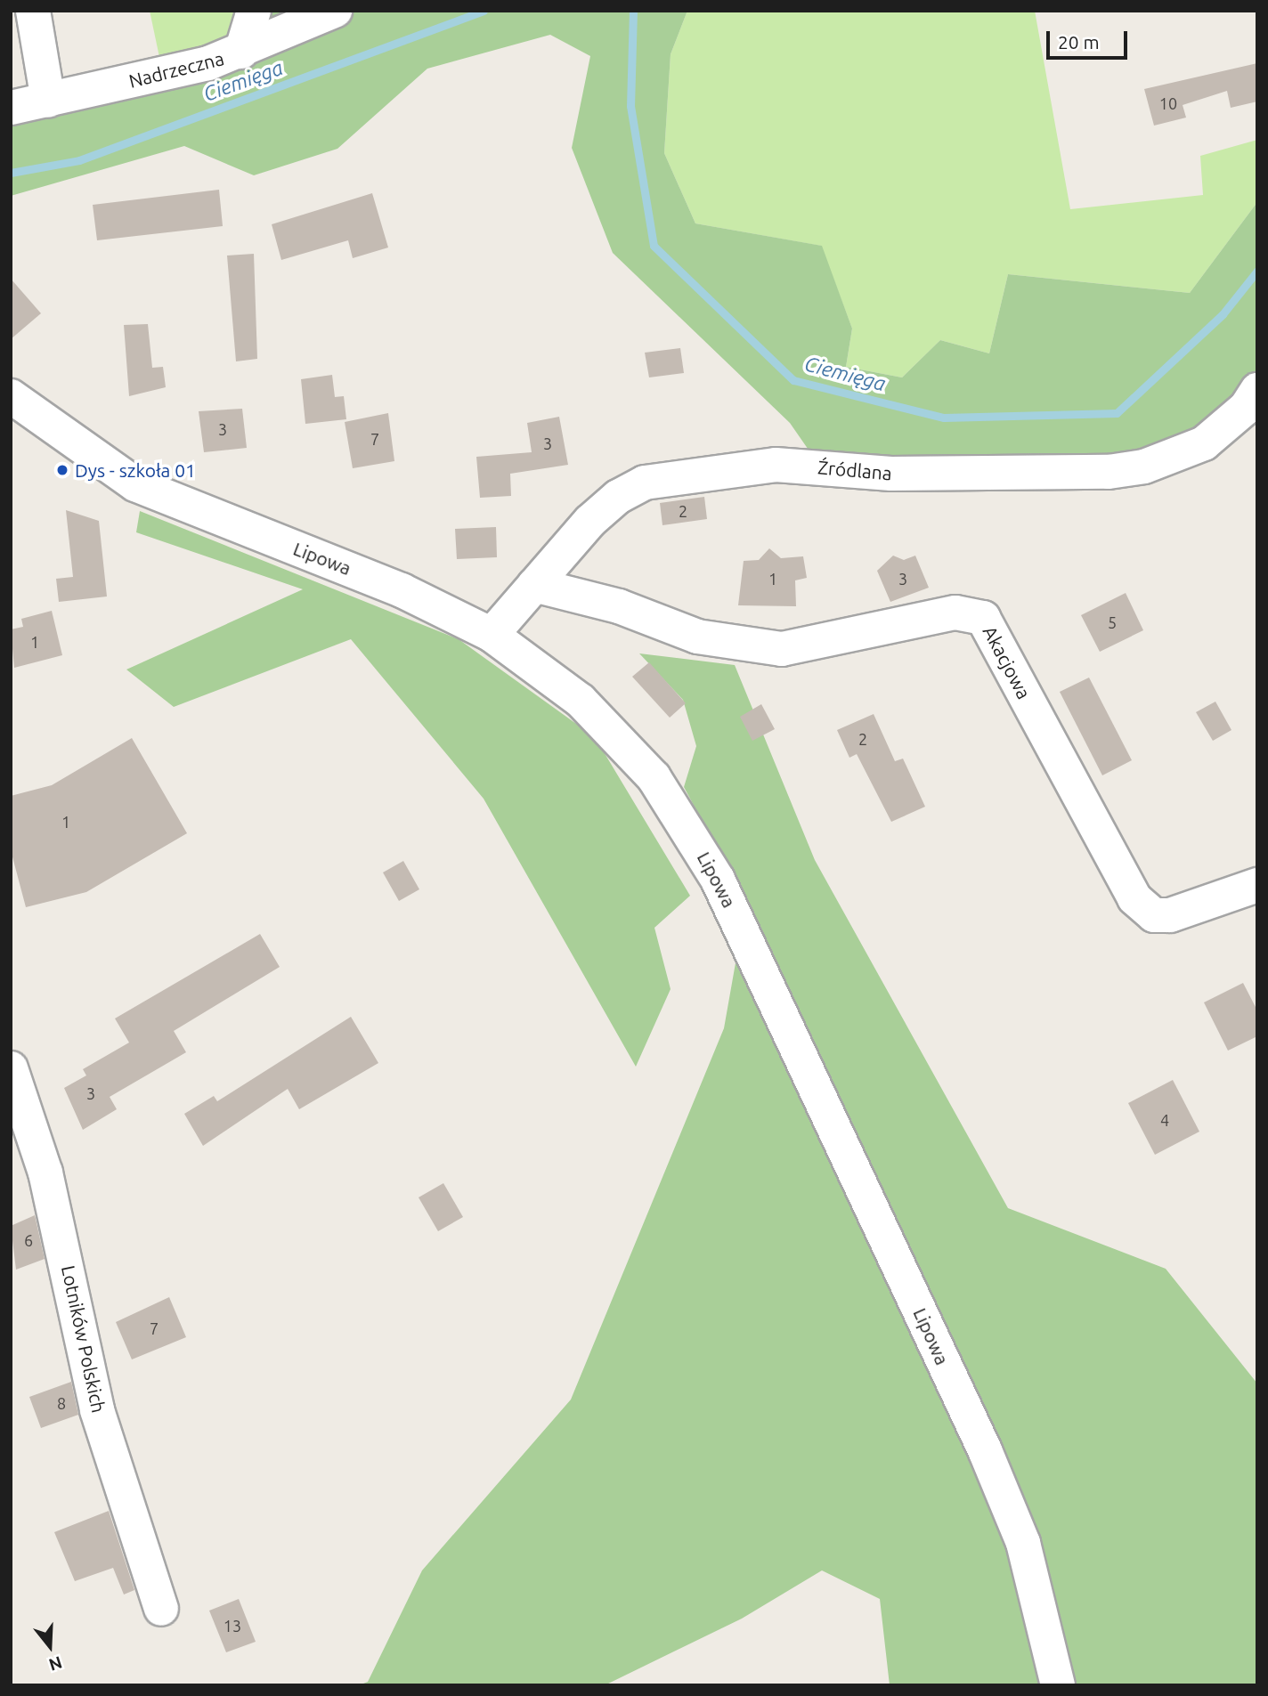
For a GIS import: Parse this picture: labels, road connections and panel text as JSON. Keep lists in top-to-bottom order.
{
  "streets": {
    "street": [
      "Nadrzeczna",
      "Źródlana",
      "Lipowa",
      "Akacjowa",
      "Lotników Polskich"
    ]
  },
  "crossings": [
    ["Źródlana", "Lipowa"],
    ["Źródlana", "Akacjowa"]
  ],
  "water": ["Ciemięga"],
  "places": ["Dys - szkoła 01"],
  "house_numbers": [
    "10",
    "3",
    "7",
    "3",
    "2",
    "1",
    "3",
    "5",
    "1",
    "2",
    "1",
    "3",
    "4",
    "6",
    "7",
    "8",
    "13"
  ],
  "scale_bar": "20 m",
  "north": "bottom"
}
